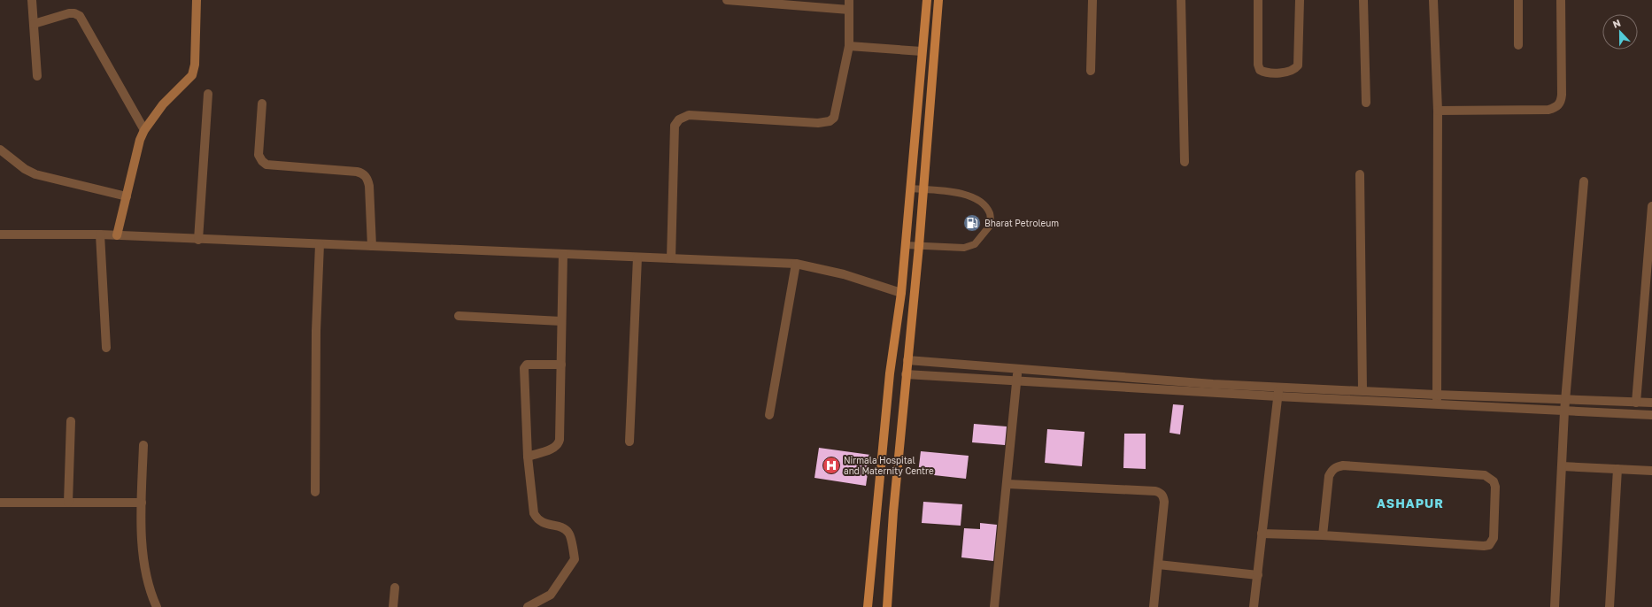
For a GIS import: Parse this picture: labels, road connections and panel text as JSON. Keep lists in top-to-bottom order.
{
  "districts": ["ASHAPUR"],
  "places": {
    "fuel station": ["Bharat Petroleum"],
    "hospital": ["Nirmala Hospital and Maternity Centre"]
  },
  "north": "top"
}
